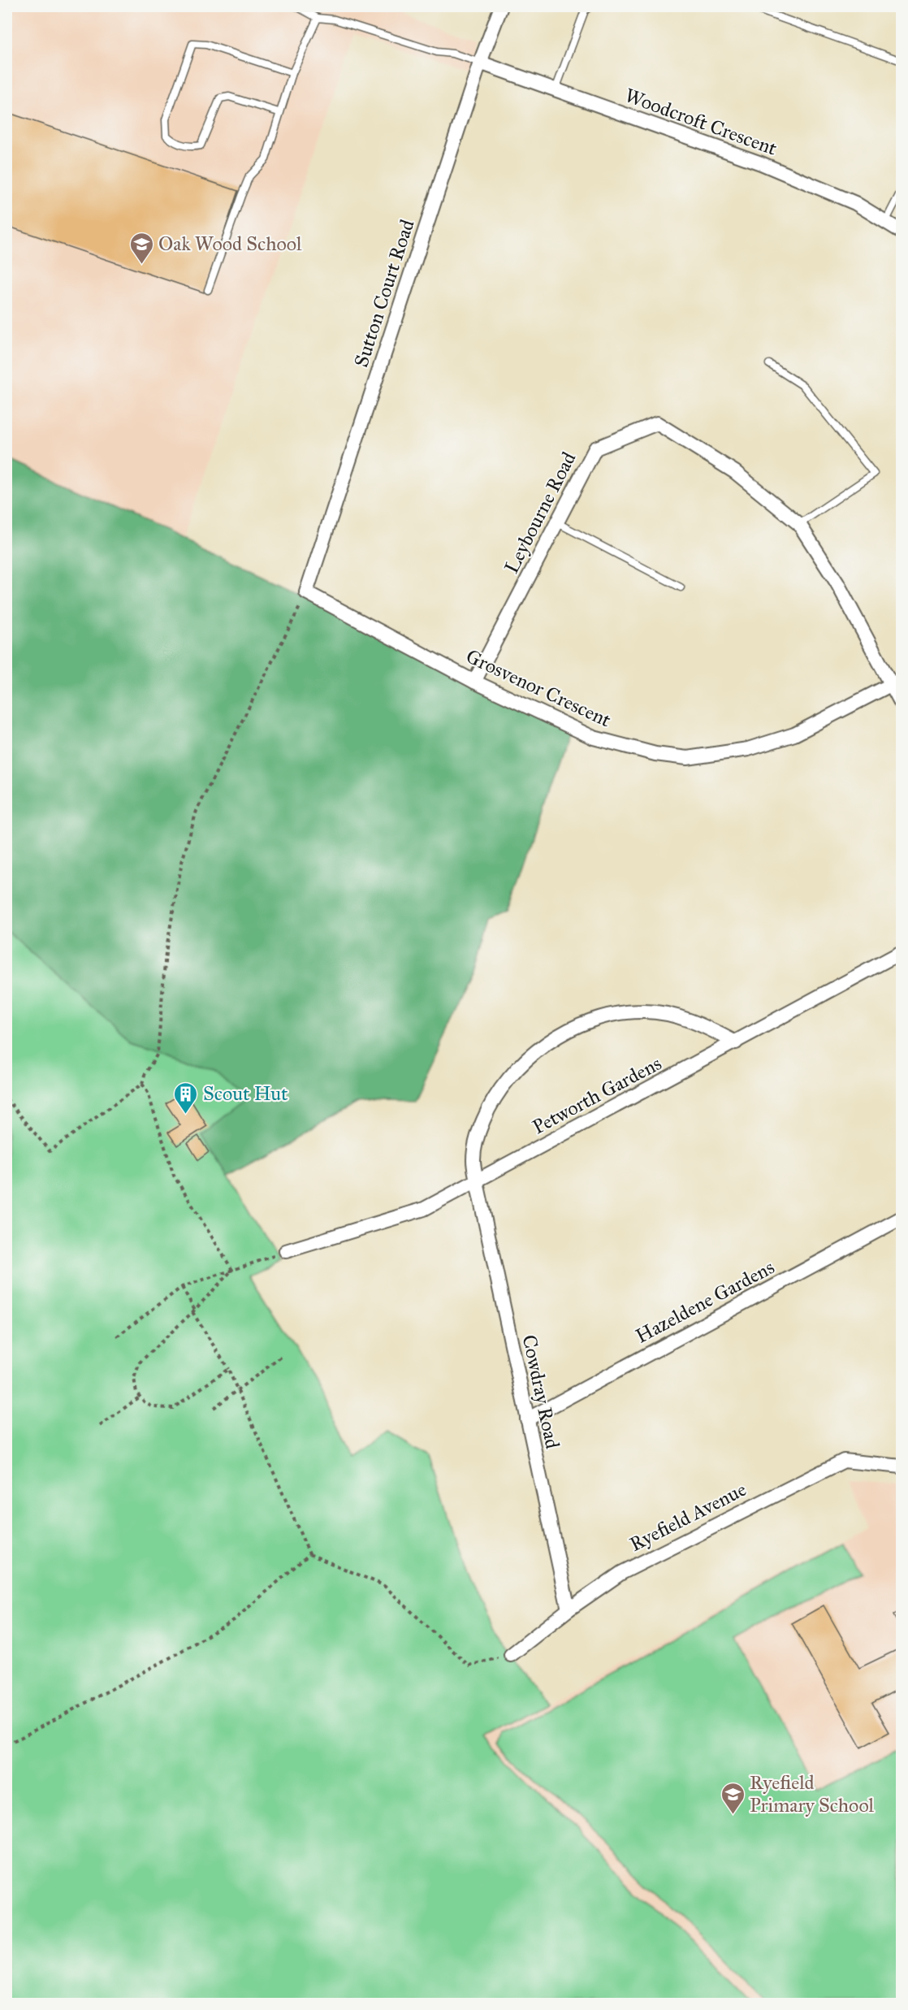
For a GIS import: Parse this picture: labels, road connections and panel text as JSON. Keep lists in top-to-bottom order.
{
  "streets": {
    "street": [
      "Woodcroft Crescent",
      "Sutton Court Road",
      "Leybourne Road",
      "Grosvenor Crescent",
      "Petworth Gardens",
      "Hazeldene Gardens",
      "Cowdray Road",
      "Ryefield Avenue"
    ]
  },
  "crossings": [
    ["Woodcroft Crescent", "Sutton Court Road"],
    ["Sutton Court Road", "Grosvenor Crescent"],
    ["Leybourne Road", "Grosvenor Crescent"],
    ["Petworth Gardens", "Cowdray Road"],
    ["Hazeldene Gardens", "Cowdray Road"],
    ["Cowdray Road", "Ryefield Avenue"]
  ],
  "places": {
    "school or university": ["Oak Wood School", "Ryefield Primary School"],
    "building": ["Scout Hut"]
  }
}
